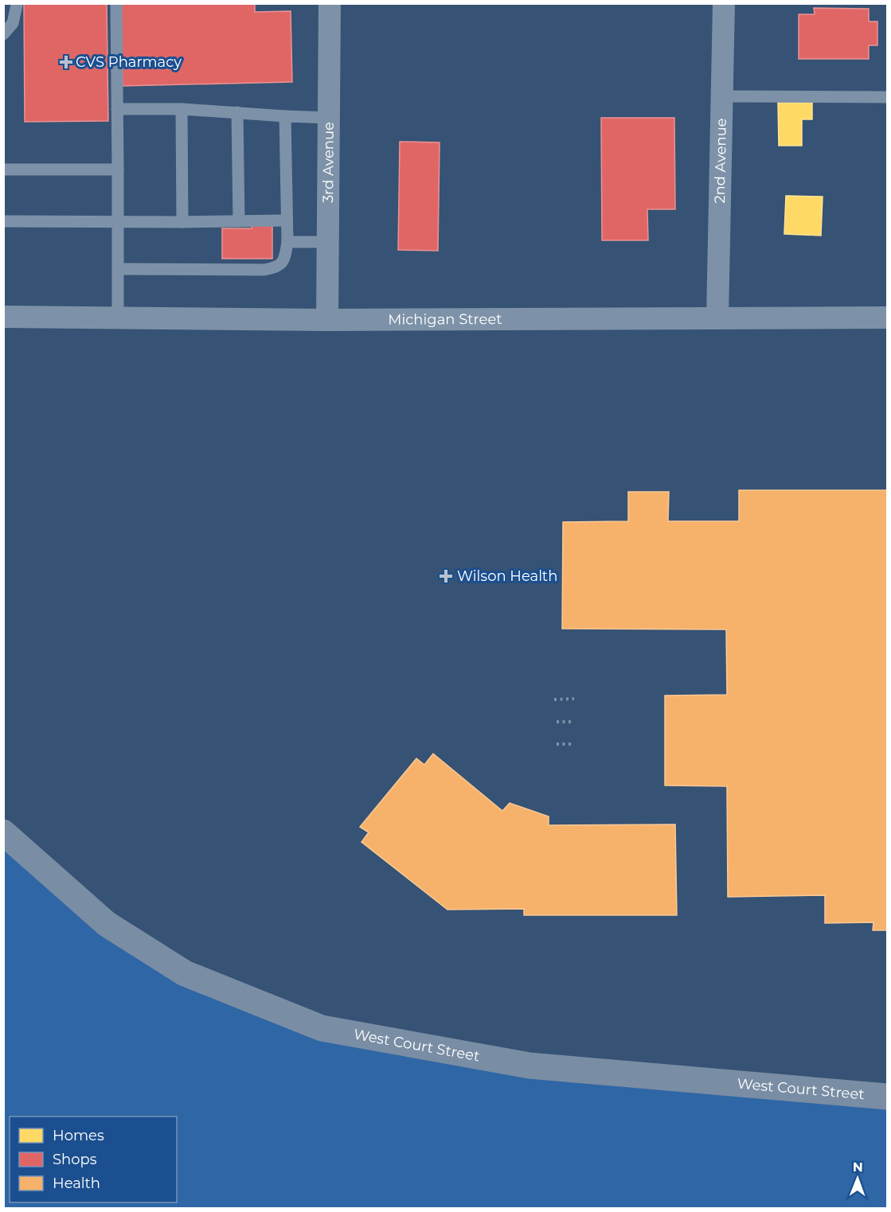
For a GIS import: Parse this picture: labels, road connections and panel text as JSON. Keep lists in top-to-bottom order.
{
  "streets": {
    "main road": ["West Court Street"],
    "street": ["2nd Avenue", "3rd Avenue", "Michigan Street"]
  },
  "crossings": [
    ["2nd Avenue", "Michigan Street"],
    ["3rd Avenue", "Michigan Street"]
  ],
  "places": {
    "health": ["CVS Pharmacy", "Wilson Health"]
  },
  "legend": ["Homes", "Shops", "Health"],
  "north": "top"
}
